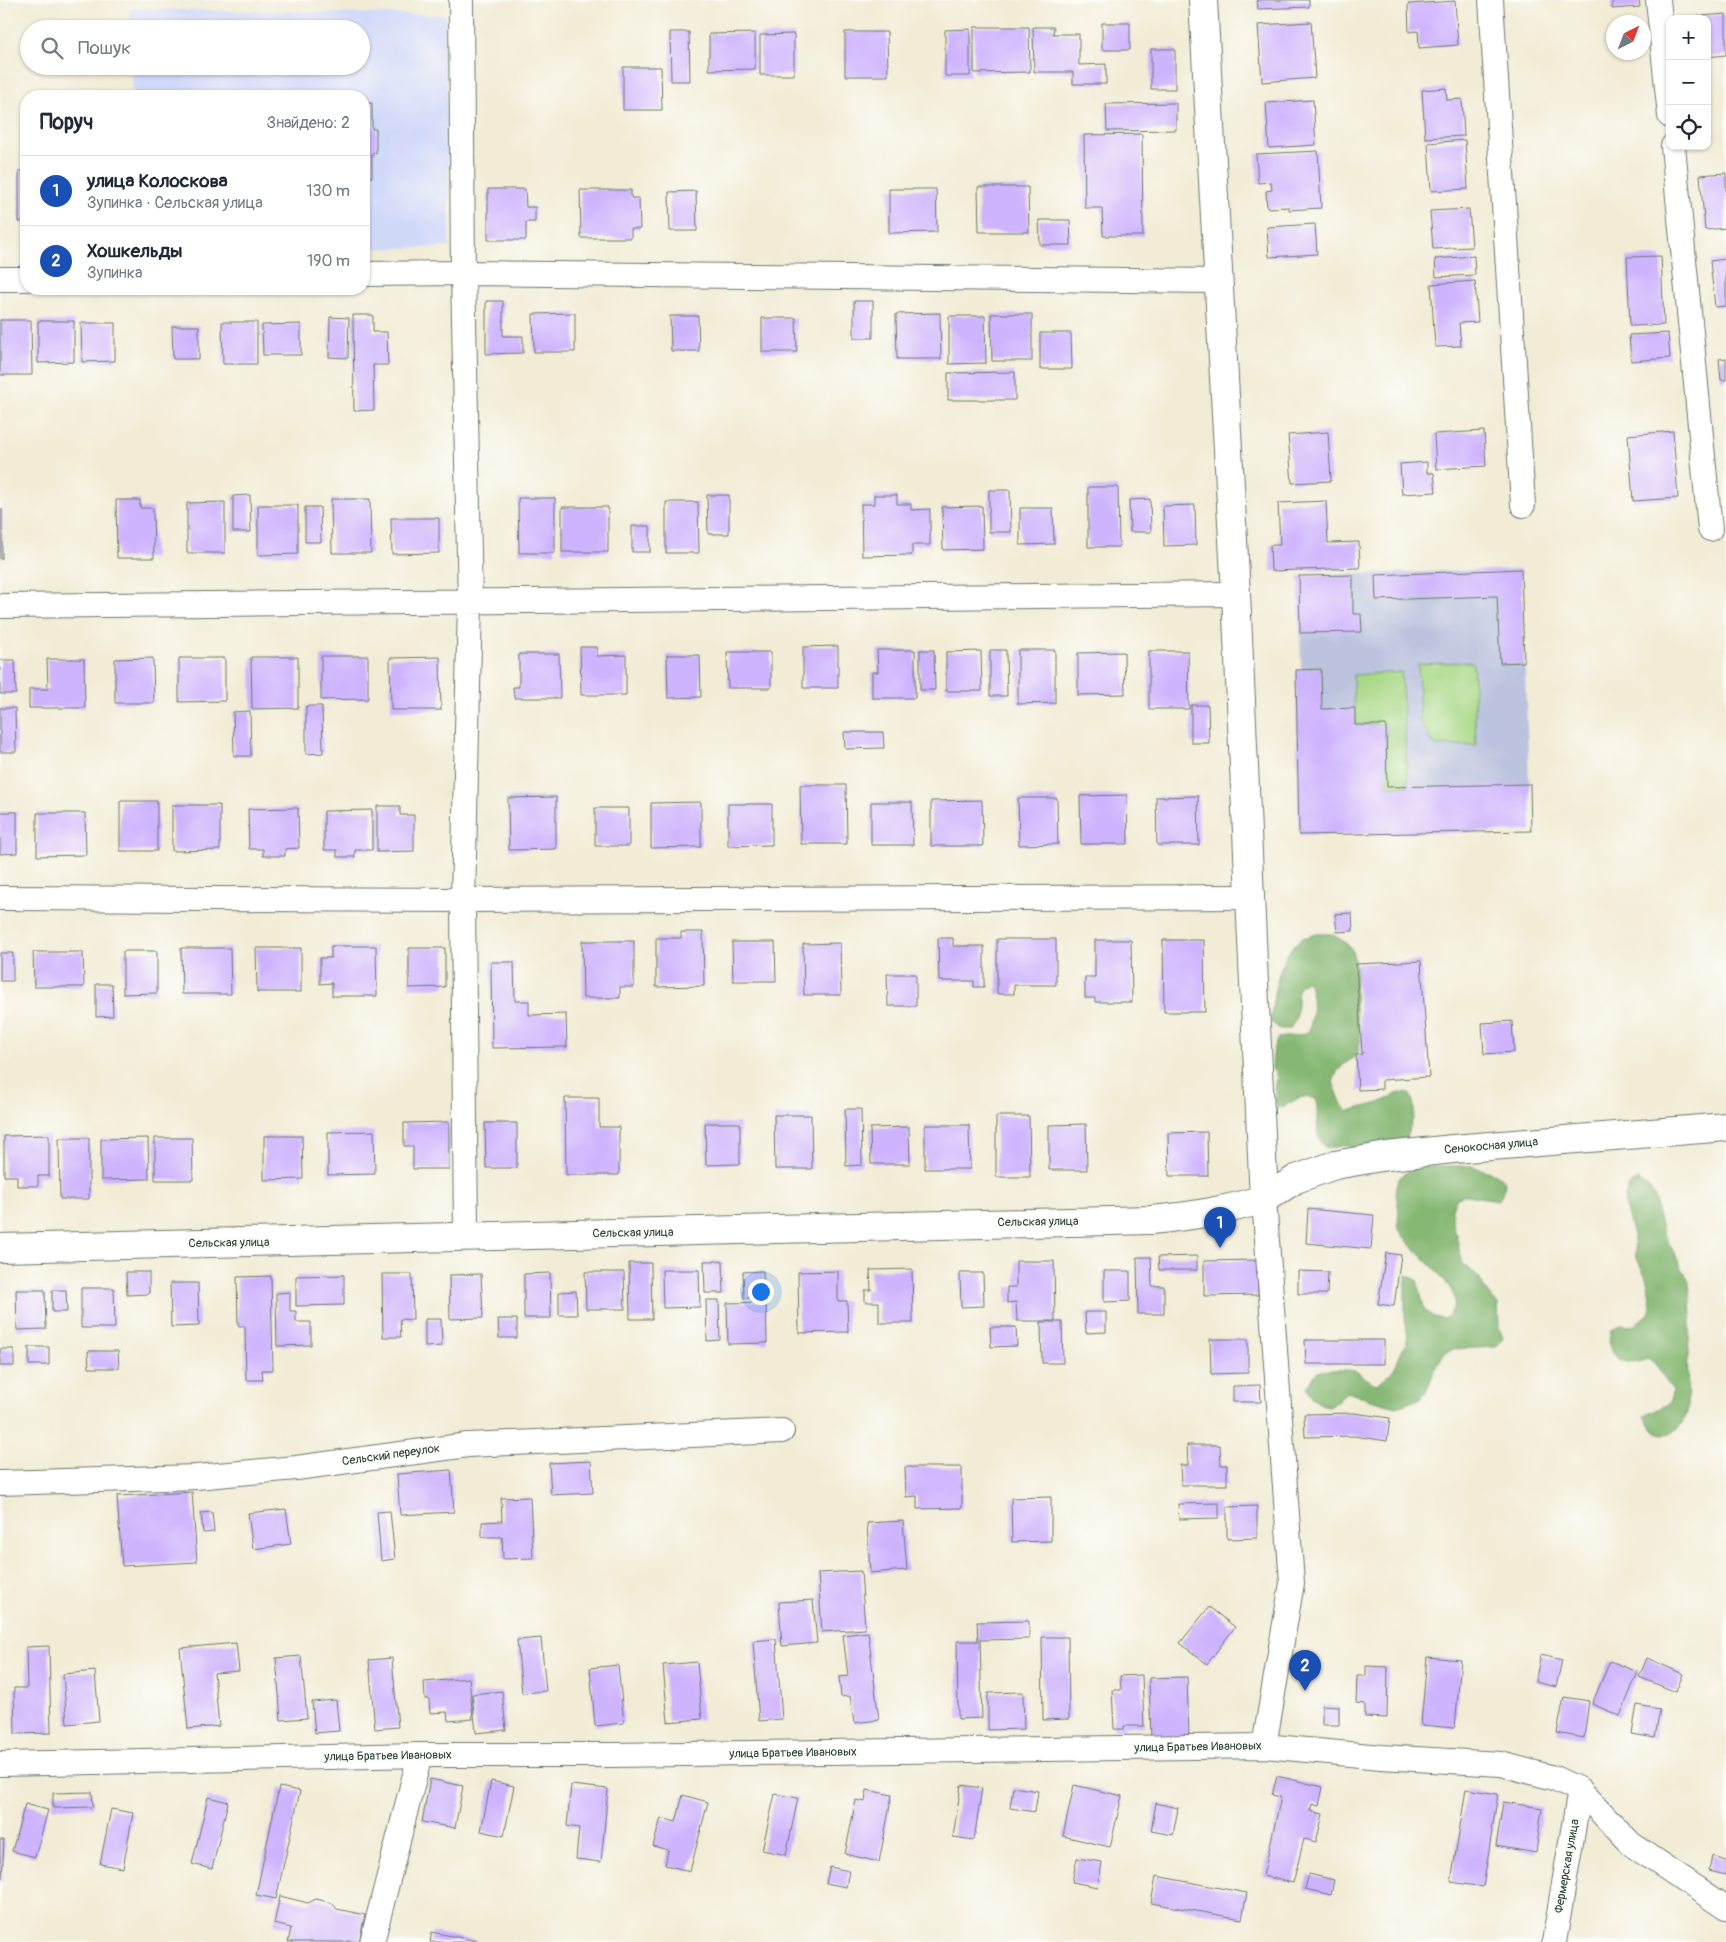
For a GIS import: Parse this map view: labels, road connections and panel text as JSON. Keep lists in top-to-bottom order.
{
  "streets": {
    "main road": ["Сенокосная улица", "Сельская улица"],
    "street": ["Сельский переулок", "улица Братьев Ивановых", "Фермерская улица"]
  },
  "crossings": [
    ["Сенокосная улица", "Сельская улица"],
    ["улица Братьев Ивановых", "Фермерская улица"]
  ],
  "north": "top right",
  "page": {
    "map_buttons": ["+", "−"],
    "search": "Пошук",
    "heading": ["Поруч", "Знайдено: 2"],
    "list": [
      {
        "mark": "1",
        "name": "улица Колоскова",
        "note": "Зупинка · Сельская улица",
        "value": "130 m"
      },
      {
        "mark": "2",
        "name": "Хошкельды",
        "note": "Зупинка",
        "value": "190 m"
      }
    ],
    "pins": ["1", "2"]
  }
}
